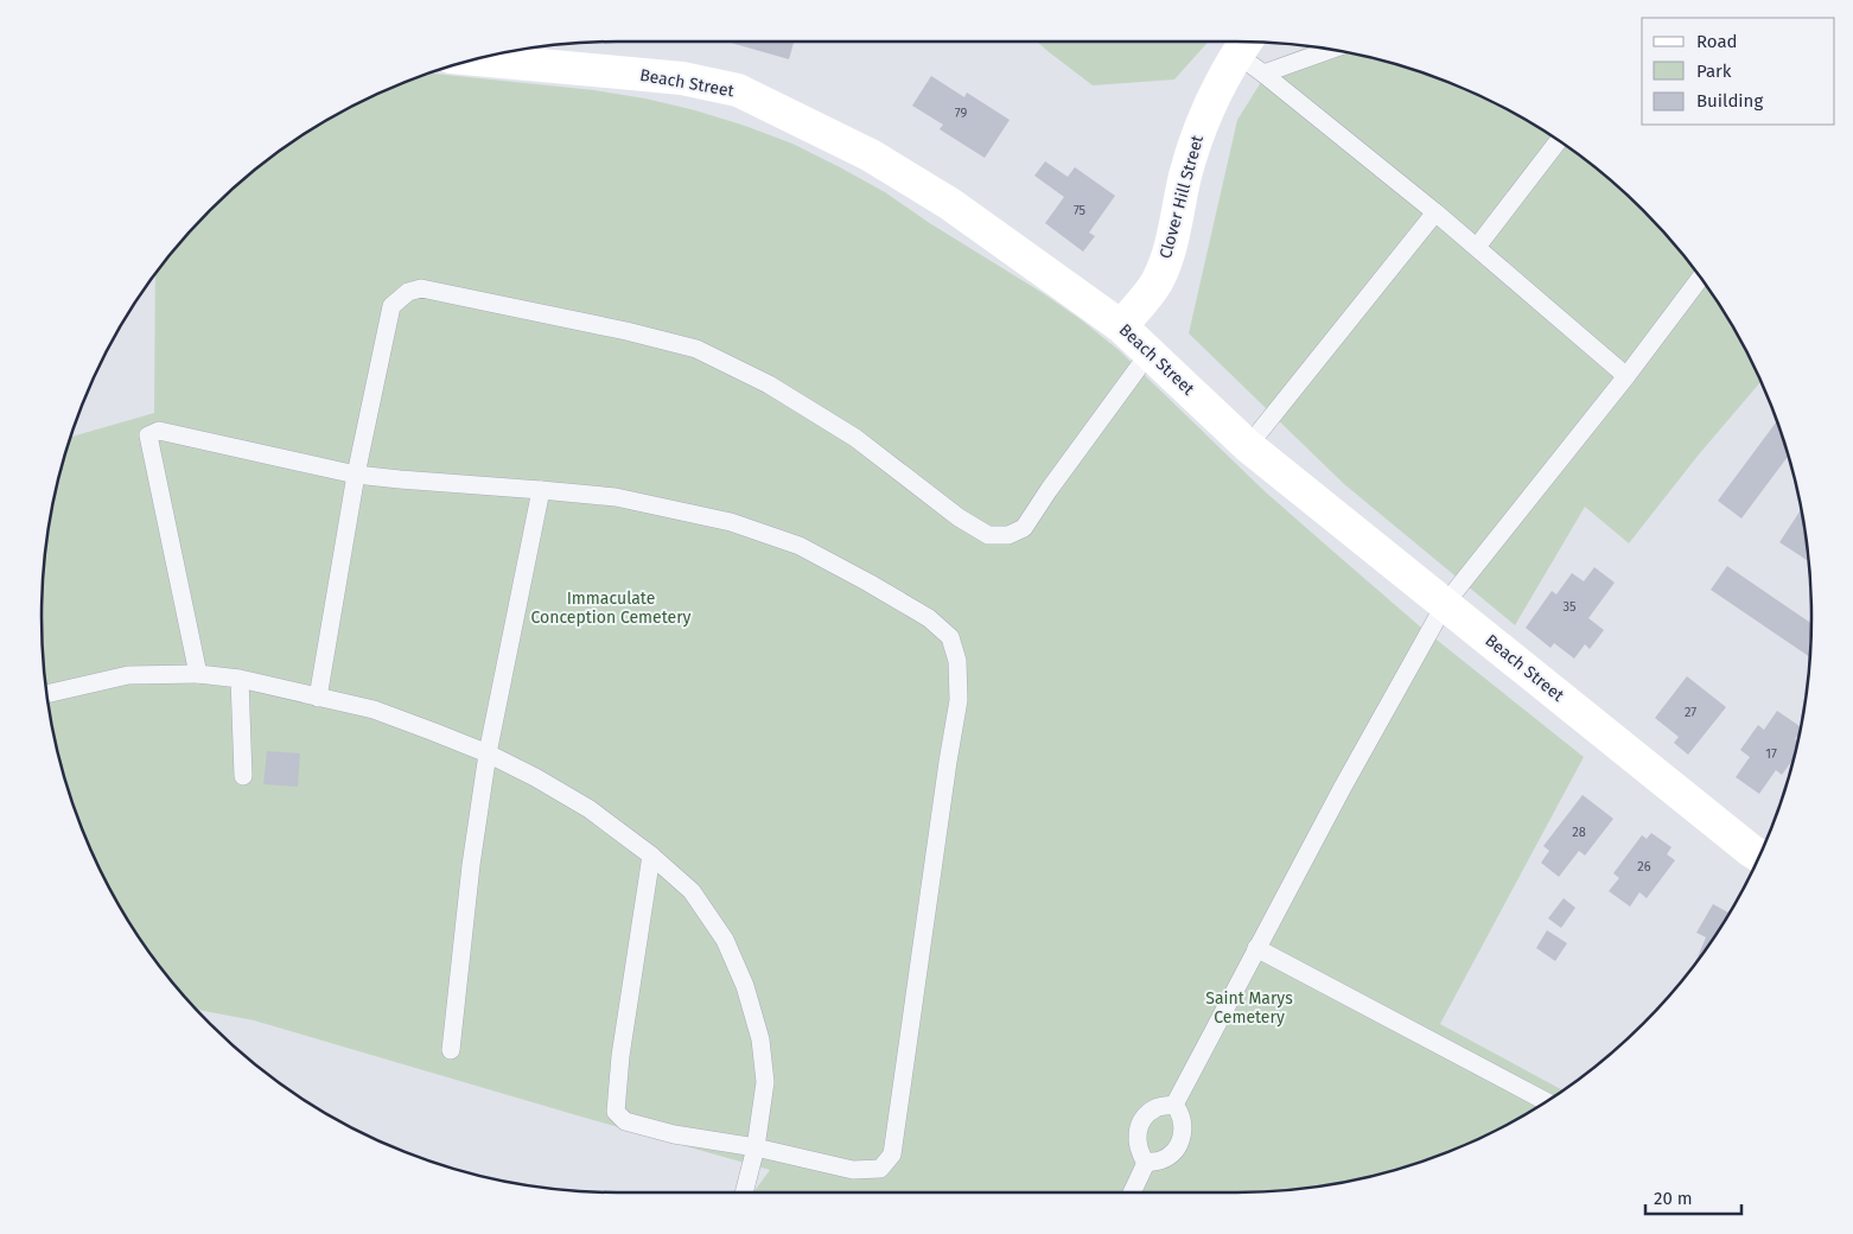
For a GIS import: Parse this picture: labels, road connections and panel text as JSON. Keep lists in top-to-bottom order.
{
  "streets": {
    "street": ["Beach Street", "Clover Hill Street"]
  },
  "crossings": [
    ["Beach Street", "Clover Hill Street"]
  ],
  "parks": ["Immaculate Conception Cemetery", "Saint Marys Cemetery"],
  "house_numbers": [
    "79",
    "75",
    "35",
    "27",
    "17",
    "28",
    "26"
  ],
  "legend": ["Road", "Park", "Building"],
  "scale_bar": "20 m"
}
